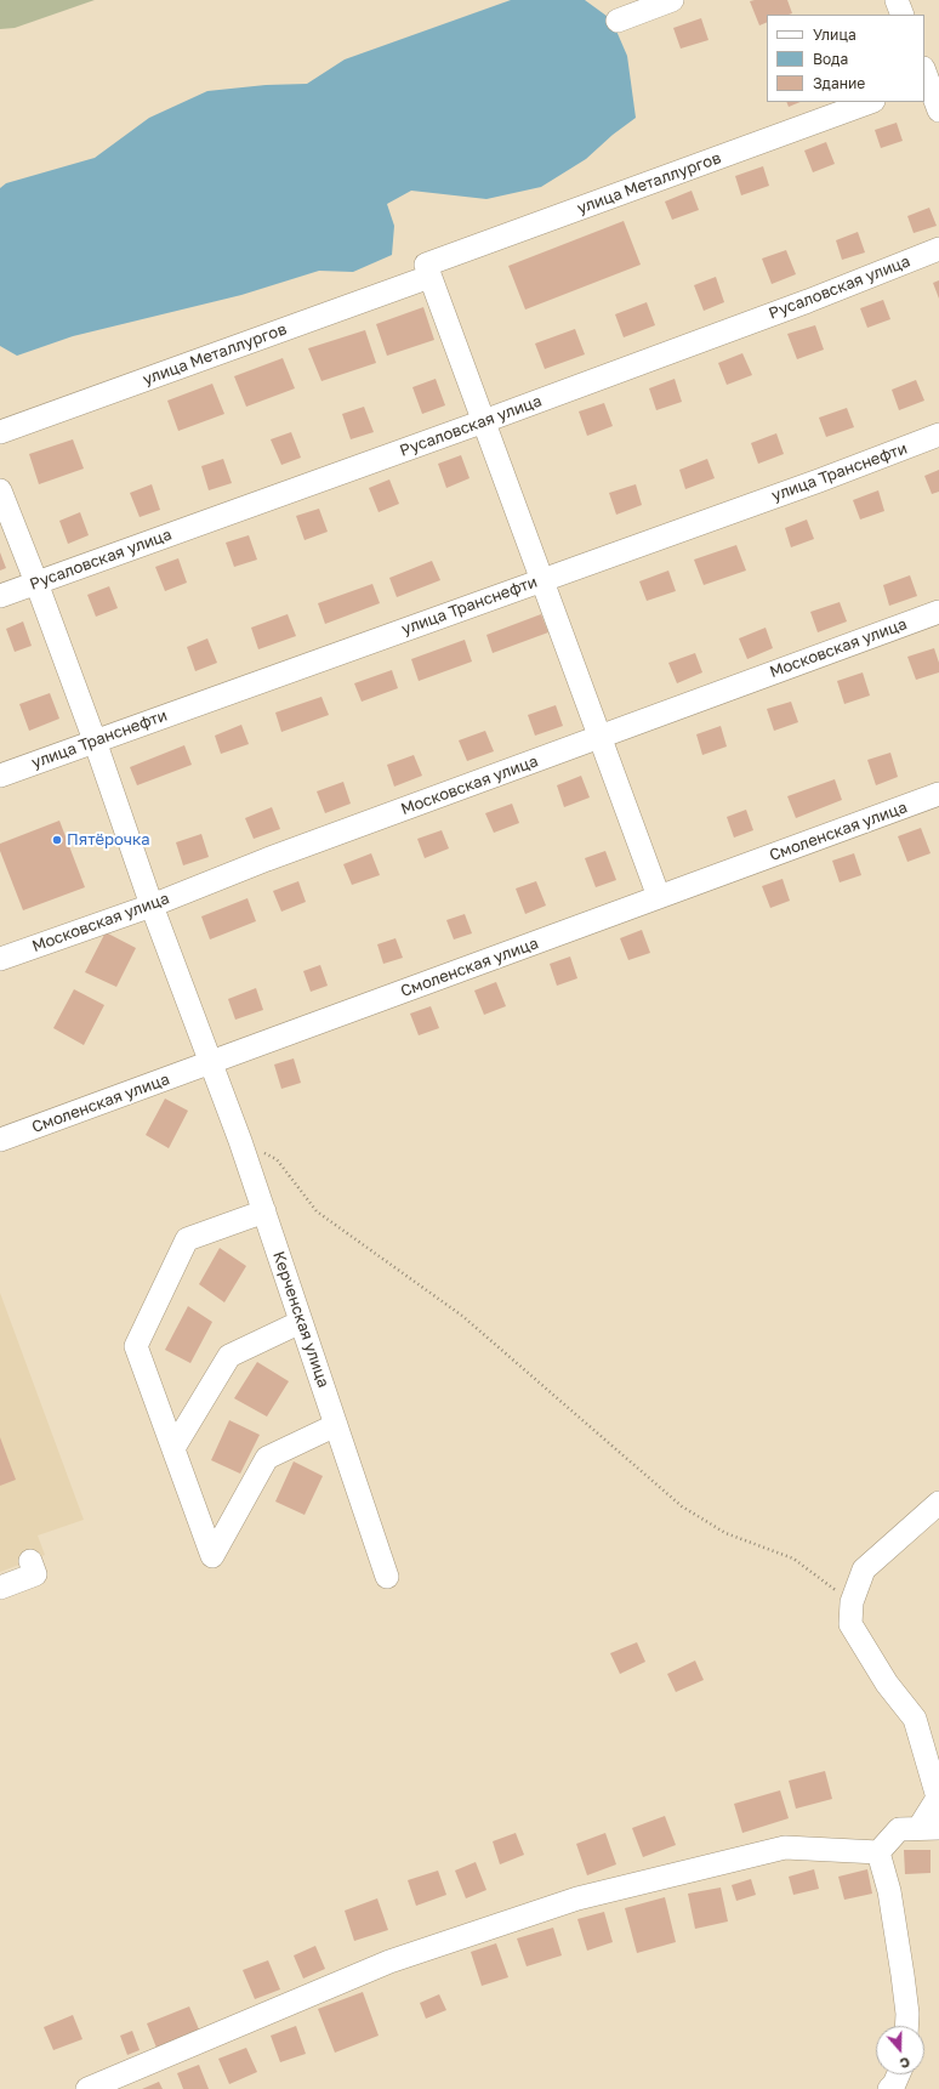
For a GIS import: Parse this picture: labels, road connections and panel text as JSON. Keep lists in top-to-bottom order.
{
  "streets": {
    "street": [
      "улица Металлургов",
      "Русаловская улица",
      "улица Транснефти",
      "Московская улица",
      "Смоленская улица",
      "Керченская улица"
    ]
  },
  "crossings": [
    ["Русаловская улица", "Керченская улица"],
    ["улица Транснефти", "Керченская улица"],
    ["Московская улица", "Керченская улица"],
    ["Смоленская улица", "Керченская улица"]
  ],
  "places": ["Пятёрочка"],
  "legend": ["Улица", "Вода", "Здание"],
  "north": "bottom"
}
